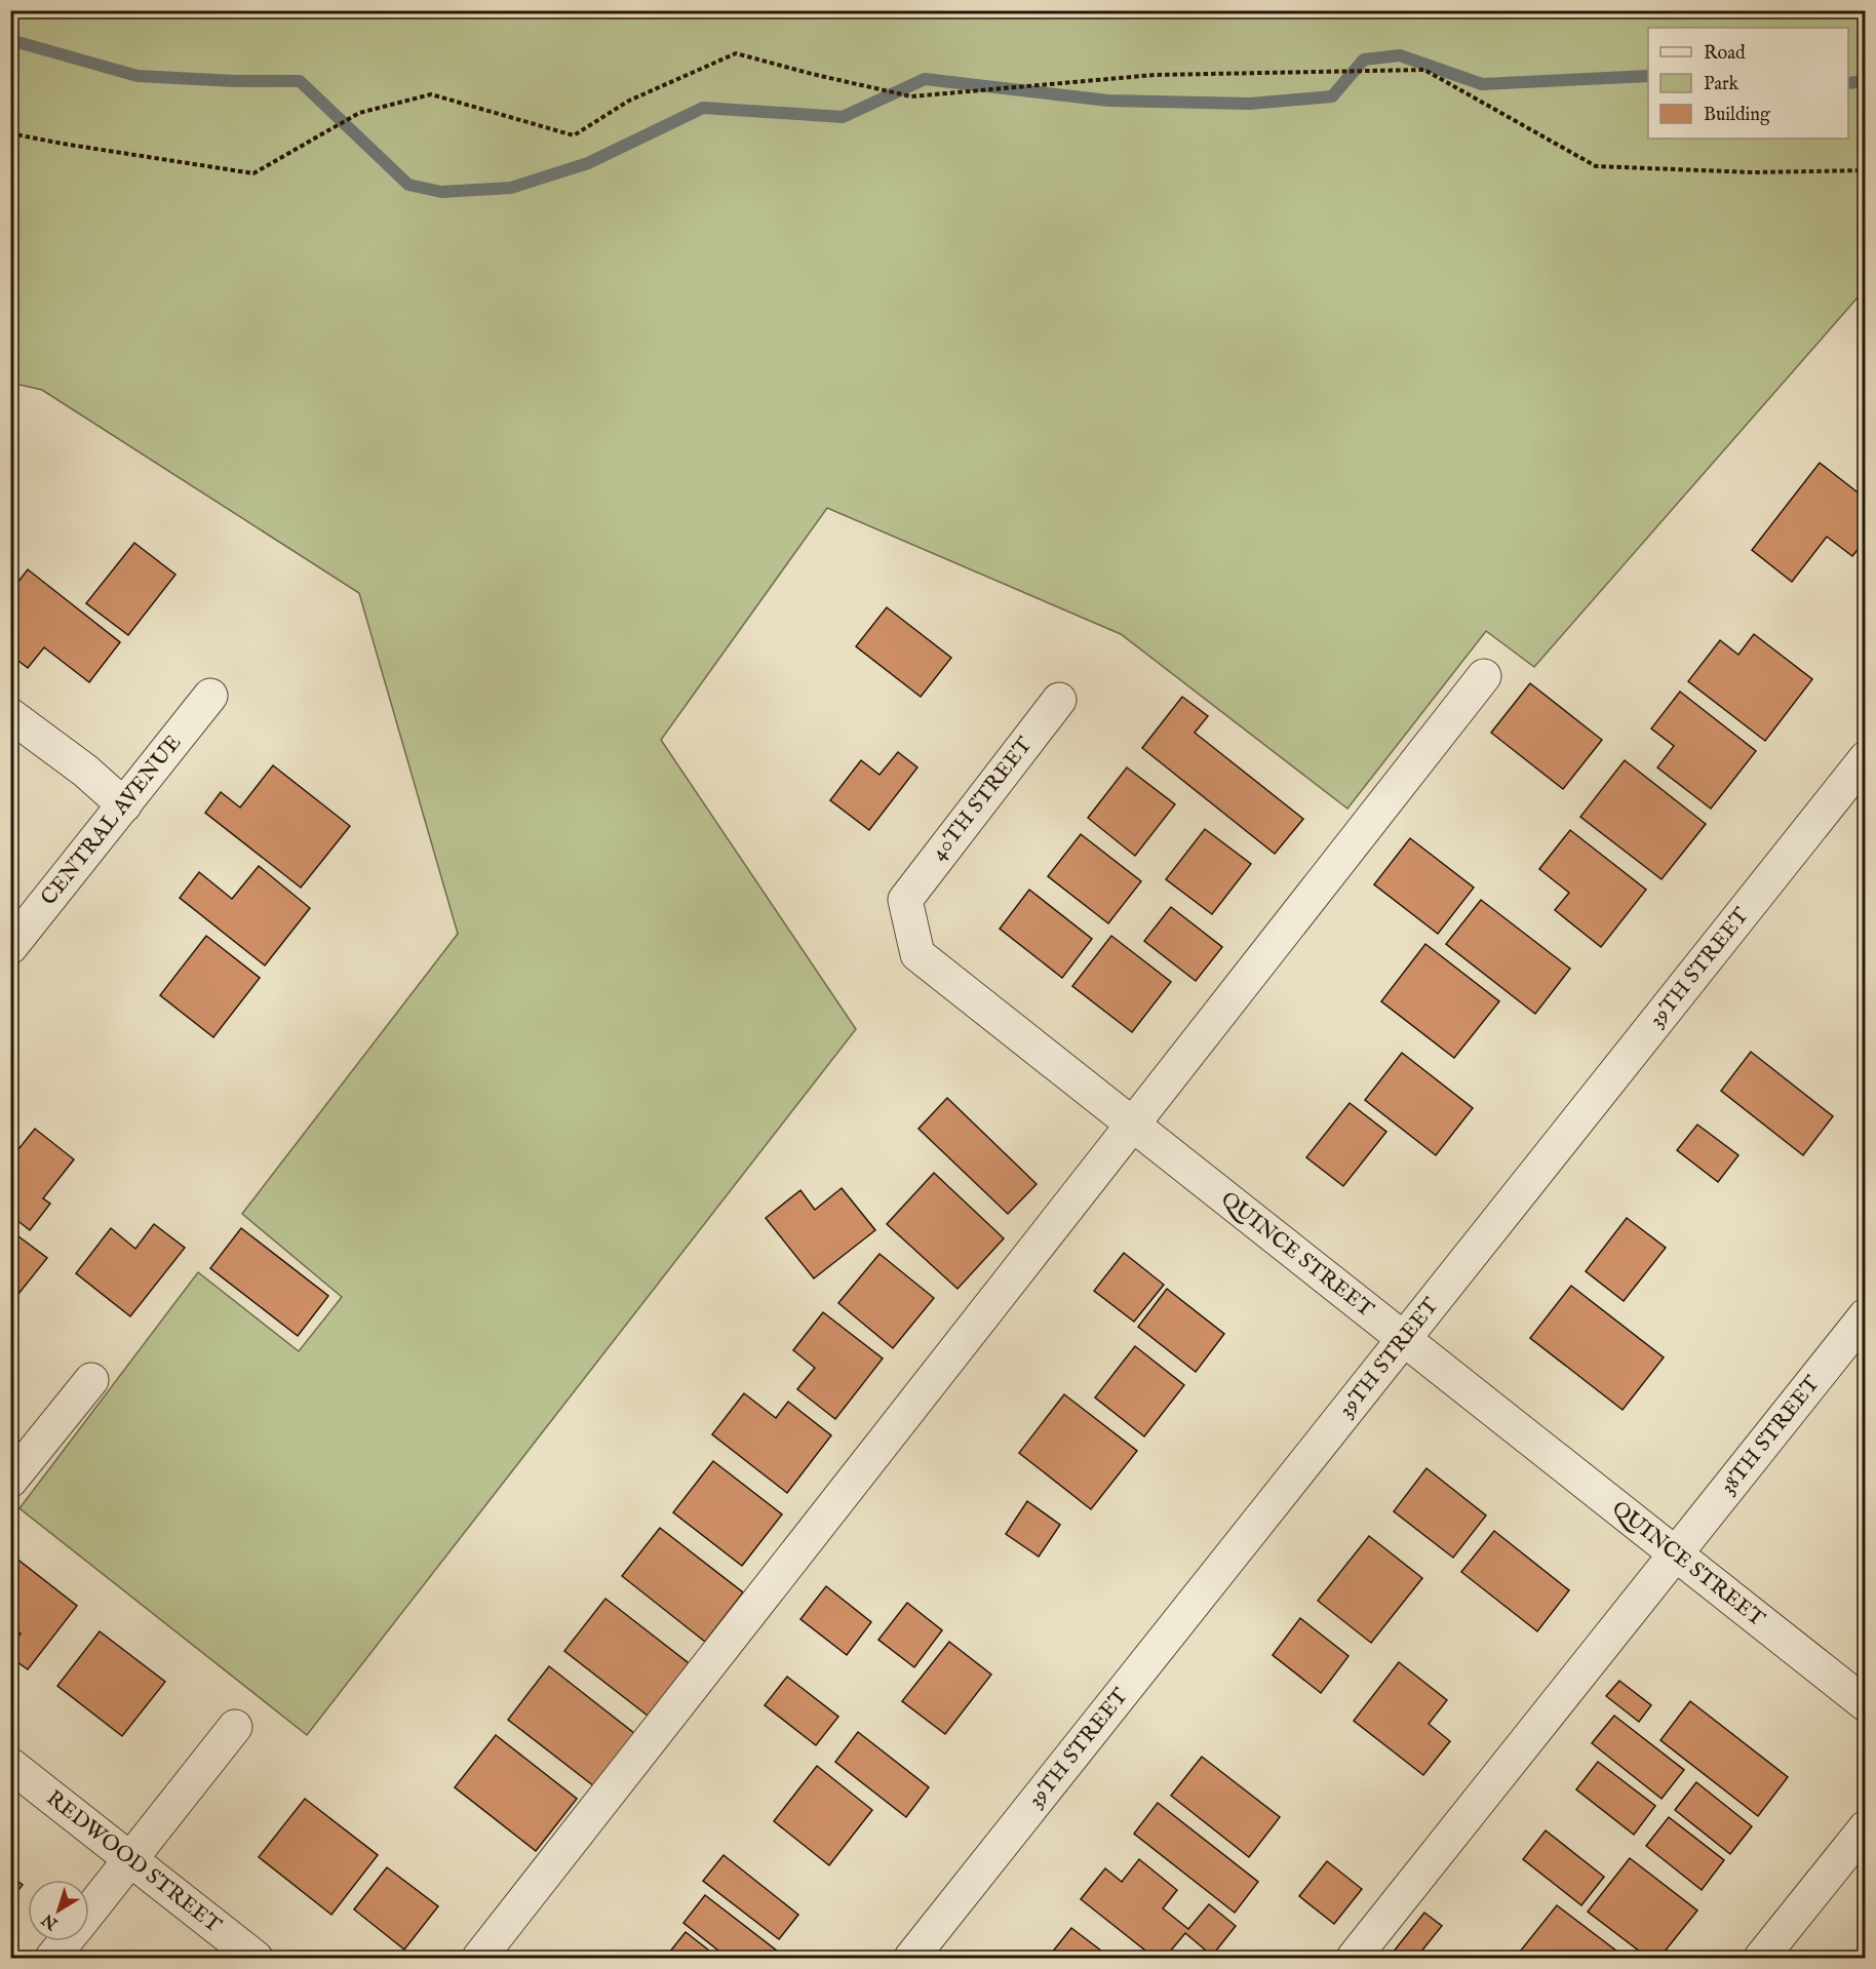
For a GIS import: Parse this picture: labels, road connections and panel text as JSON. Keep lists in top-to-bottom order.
{
  "streets": {
    "street": [
      "40TH STREET",
      "CENTRAL AVENUE",
      "39TH STREET",
      "QUINCE STREET",
      "38TH STREET",
      "REDWOOD STREET"
    ]
  },
  "crossings": [
    ["40TH STREET", "QUINCE STREET"],
    ["39TH STREET", "QUINCE STREET"],
    ["QUINCE STREET", "38TH STREET"]
  ],
  "legend": ["Road", "Park", "Building"],
  "north": "bottom left"
}
